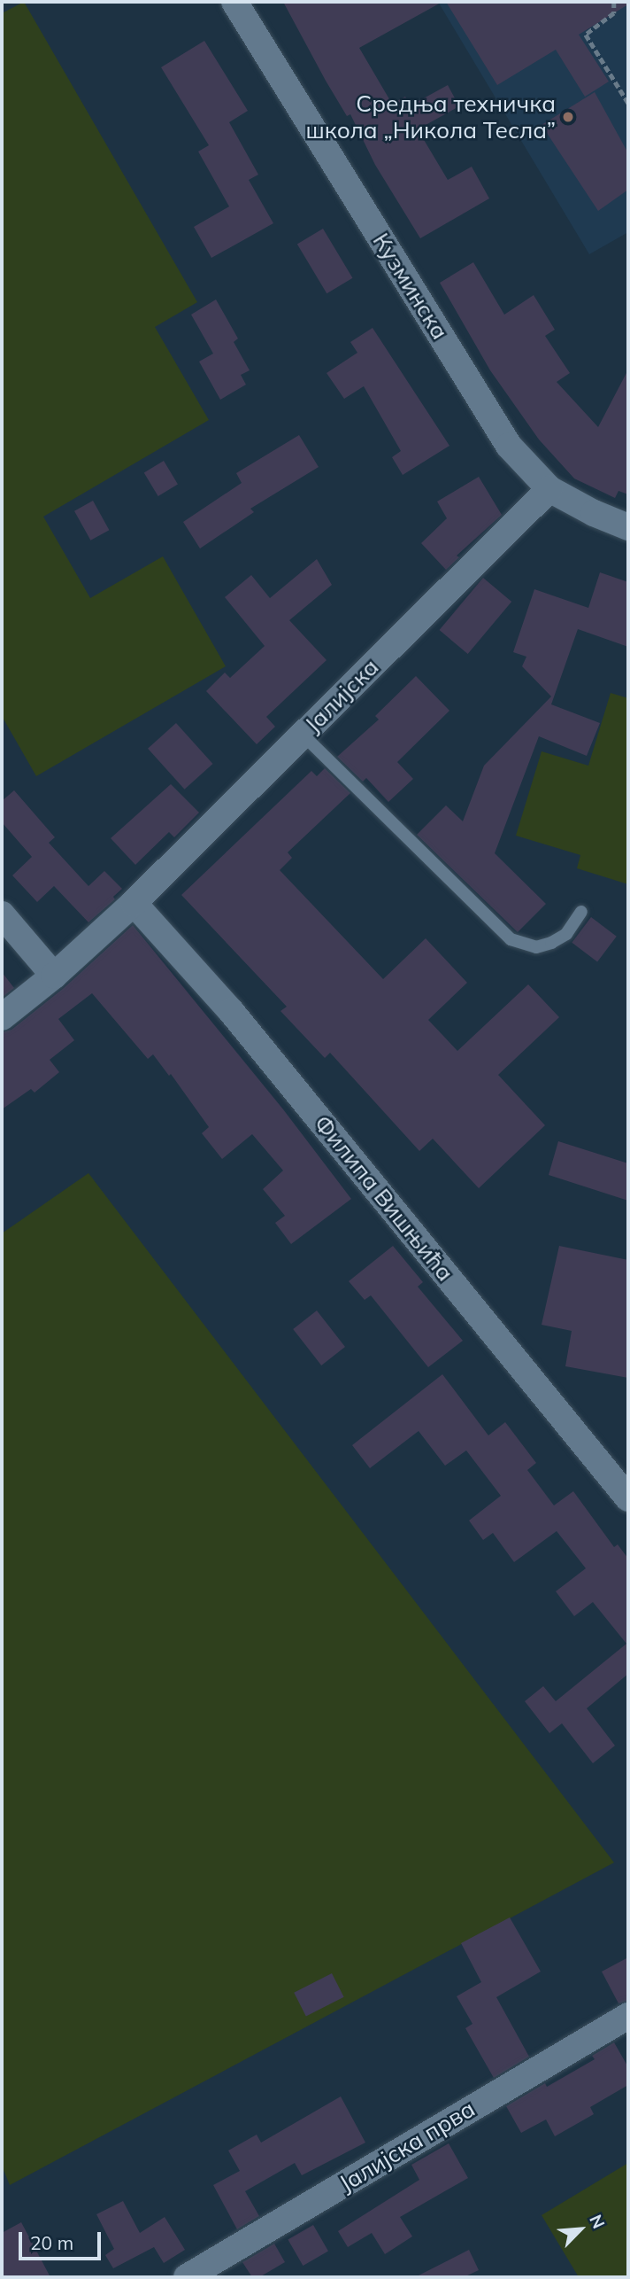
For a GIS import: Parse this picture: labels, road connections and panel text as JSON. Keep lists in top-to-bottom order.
{
  "streets": {
    "street": [
      "Кузминска",
      "Јалијска",
      "Филипа Вишњића",
      "Јалијска прва"
    ]
  },
  "crossings": [
    ["Кузминска", "Јалијска"],
    ["Јалијска", "Филипа Вишњића"]
  ],
  "places": ["Средња техничка школа „Никола Тесла”"],
  "scale_bar": "20 m",
  "north": "top right"
}
